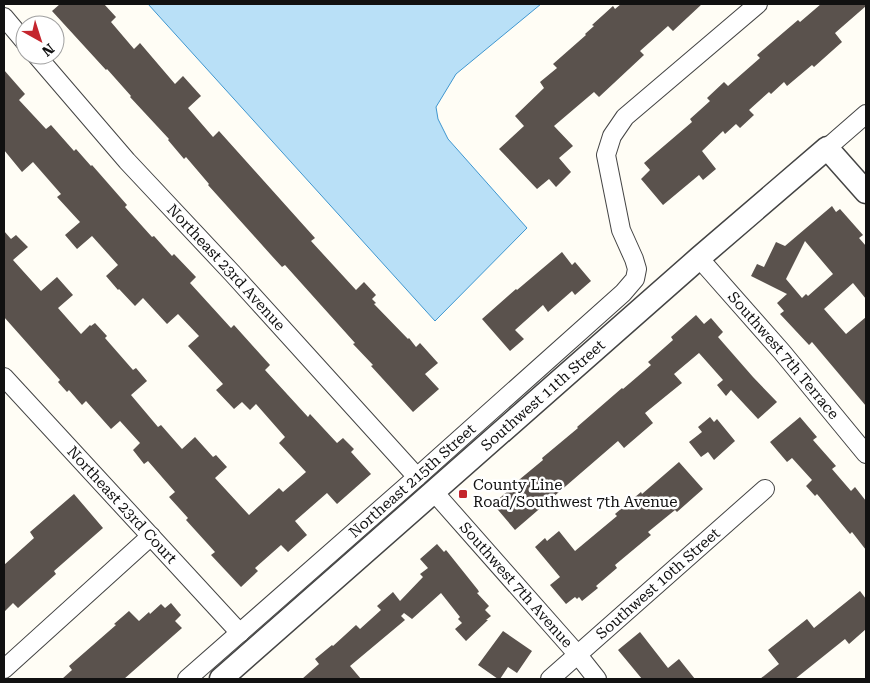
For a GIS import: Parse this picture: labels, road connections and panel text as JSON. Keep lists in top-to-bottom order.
{
  "streets": {
    "street": [
      "Northeast 23rd Avenue",
      "Southwest 7th Terrace",
      "Southwest 11th Street",
      "Northeast 215th Street",
      "Northeast 23rd Court",
      "Southwest 10th Street",
      "Southwest 7th Avenue"
    ]
  },
  "crossings": [
    ["Northeast 23rd Avenue", "Northeast 215th Street"],
    ["Southwest 7th Terrace", "Southwest 11th Street"],
    ["Southwest 11th Street", "Southwest 7th Avenue"],
    ["Northeast 215th Street", "Northeast 23rd Court"],
    ["Southwest 10th Street", "Southwest 7th Avenue"]
  ],
  "places": {
    "transit": ["County Line Road/Southwest 7th Avenue"]
  },
  "north": "bottom right"
}
